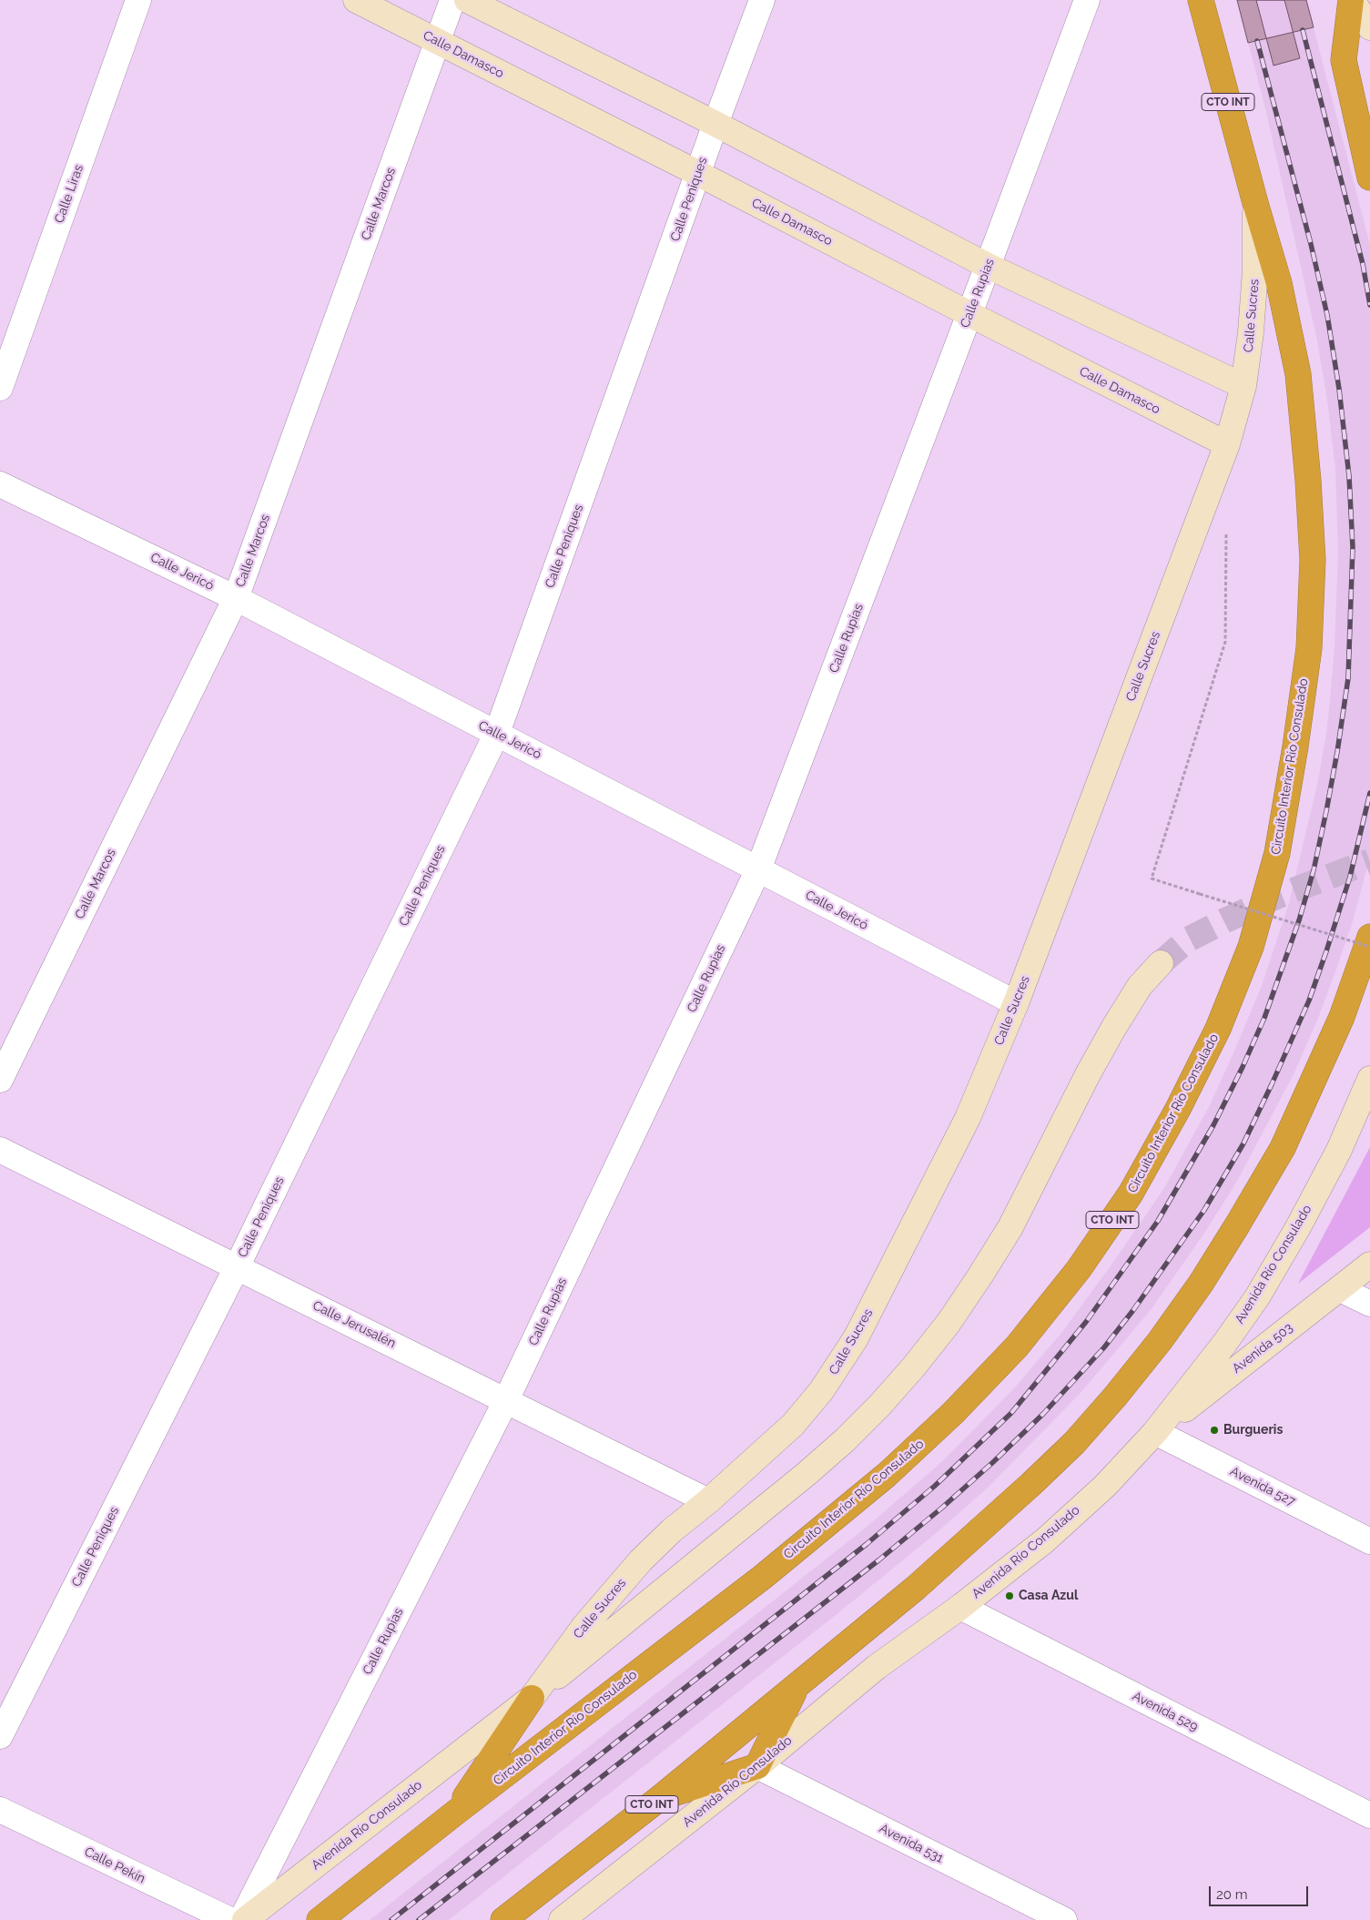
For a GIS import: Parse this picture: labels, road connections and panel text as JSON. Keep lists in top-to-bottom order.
{
  "streets": {
    "highway": ["CTO INT", "Circuito Interior Río Consulado"],
    "main road": [
      "Calle Damasco",
      "Calle Sucres",
      "Avenida Río Consulado",
      "Avenida 503"
    ],
    "street": [
      "Calle Liras",
      "Calle Peniques",
      "Calle Marcos",
      "Calle Rupias",
      "Calle Jericó",
      "Calle Jerusalén",
      "Avenida 527",
      "Avenida 529",
      "Avenida 531",
      "Calle Pekín"
    ]
  },
  "crossings": [
    ["Calle Damasco", "Calle Peniques"],
    ["Calle Damasco", "Calle Marcos"],
    ["Calle Damasco", "Calle Rupias"],
    ["Calle Damasco", "Calle Sucres"],
    ["CTO INT", "Calle Sucres"],
    ["CTO INT", "Circuito Interior Río Consulado"],
    ["Calle Peniques", "Calle Jericó"],
    ["Calle Peniques", "Calle Jerusalén"],
    ["Calle Marcos", "Calle Jericó"],
    ["Calle Rupias", "Calle Jericó"],
    ["Calle Rupias", "Avenida Río Consulado"],
    ["Calle Rupias", "Calle Jerusalén"],
    ["Calle Sucres", "Calle Jericó"],
    ["Calle Sucres", "Circuito Interior Río Consulado"],
    ["Calle Sucres", "Avenida Río Consulado"],
    ["Calle Sucres", "Calle Jerusalén"],
    ["Avenida Río Consulado", "Avenida 503"],
    ["Avenida Río Consulado", "Avenida 527"],
    ["Avenida Río Consulado", "Avenida 529"],
    ["Avenida Río Consulado", "Avenida 531"],
    ["Avenida 503", "Avenida 527"]
  ],
  "places": ["Burgueris", "Casa Azul"],
  "scale_bar": "20 m"
}
